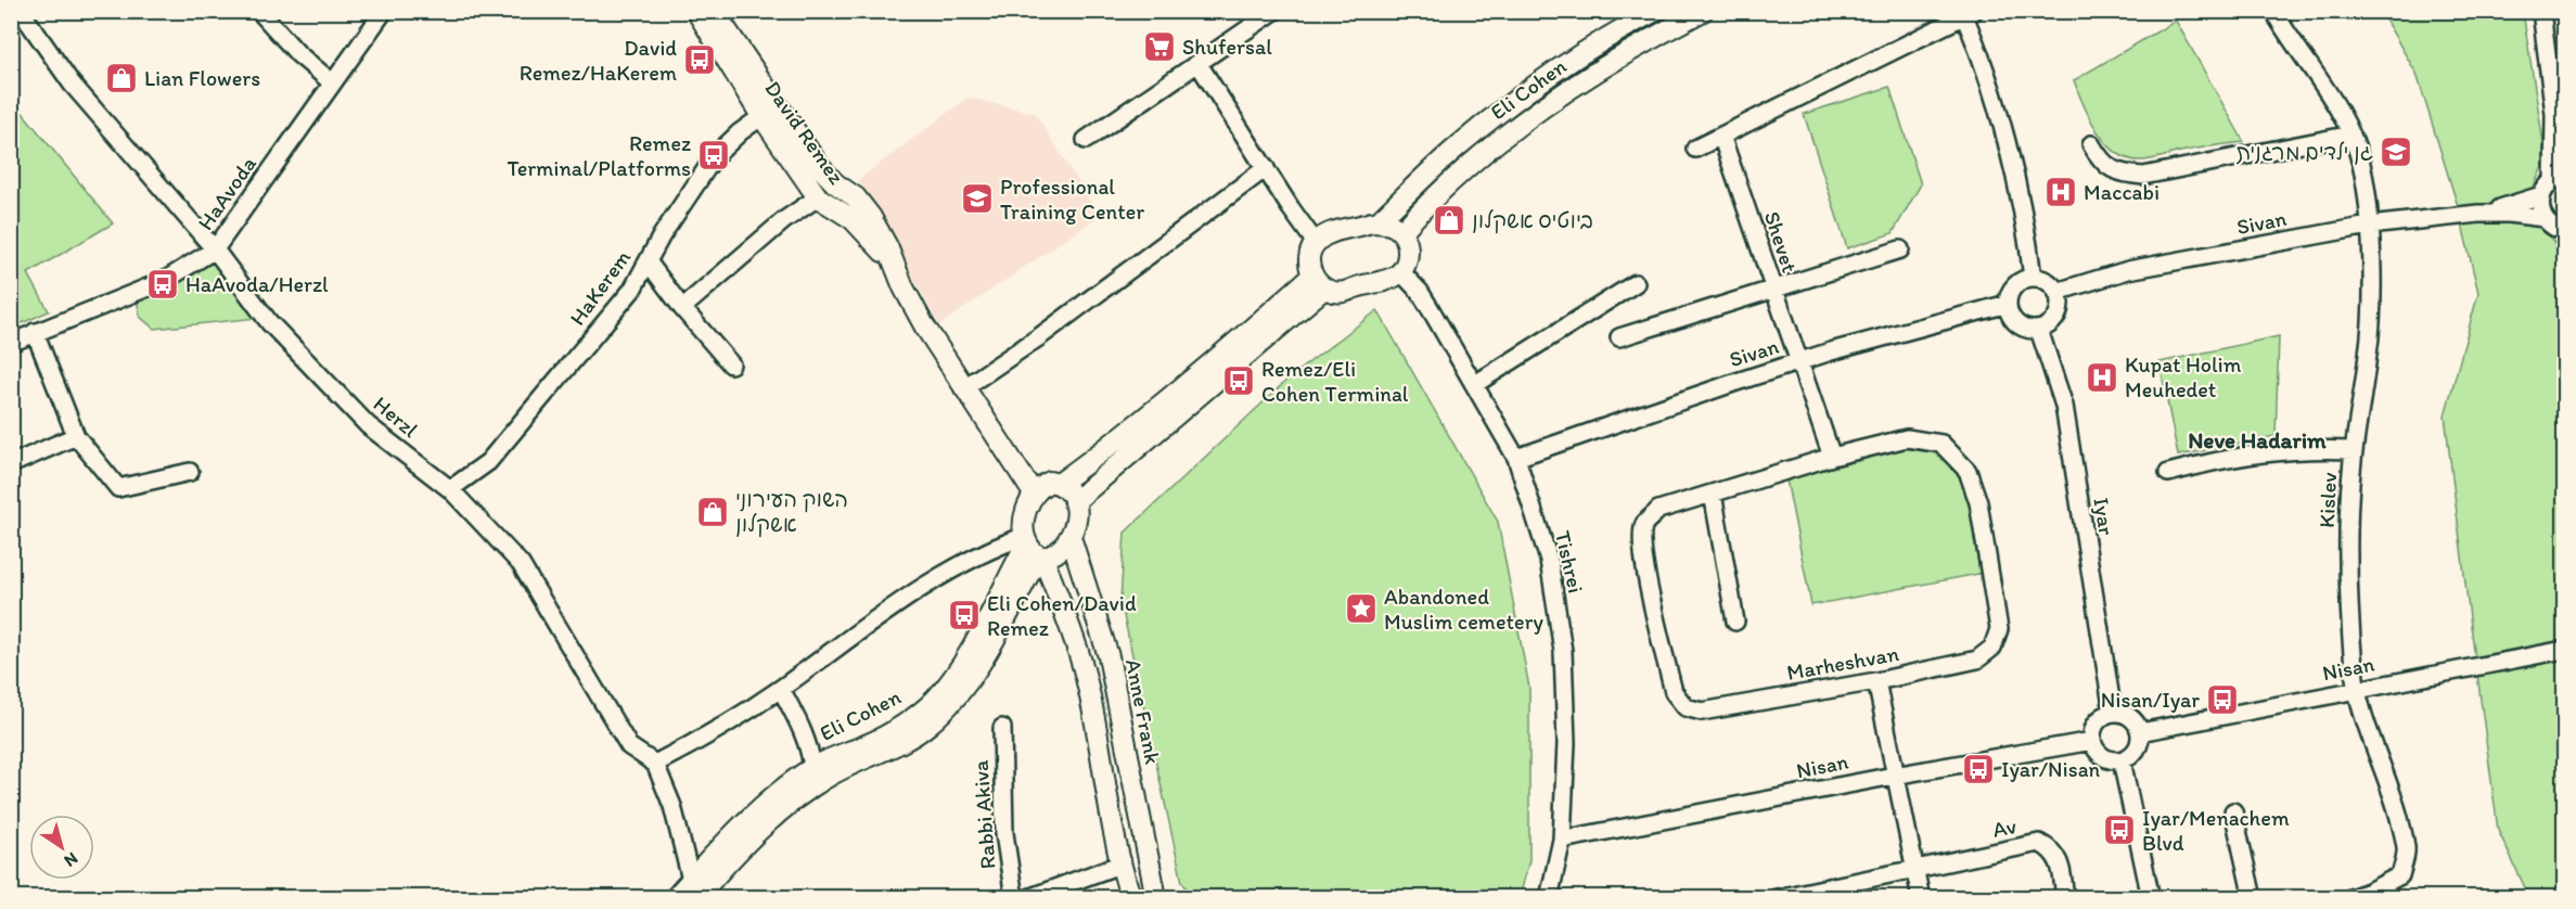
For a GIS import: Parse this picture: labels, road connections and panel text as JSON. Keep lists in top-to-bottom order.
{
  "streets": {
    "street": [
      "Eli Cohen",
      "David Remez",
      "HaAvoda",
      "Sivan",
      "Shevet",
      "HaKerem",
      "Herzl",
      "Kislev",
      "Iyar",
      "Tishrei",
      "Marheshvan",
      "Nisan",
      "Anne Frank",
      "Rabbi Akiva",
      "Av"
    ]
  },
  "crossings": [
    ["Eli Cohen", "David Remez"],
    ["Eli Cohen", "Tishrei"],
    ["Eli Cohen", "Anne Frank"],
    ["David Remez", "HaKerem"],
    ["David Remez", "Anne Frank"],
    ["HaAvoda", "Herzl"],
    ["Sivan", "Shevet"],
    ["Sivan", "Kislev"],
    ["Sivan", "Iyar"],
    ["Sivan", "Tishrei"],
    ["Shevet", "Marheshvan"],
    ["HaKerem", "Herzl"],
    ["Kislev", "Nisan"],
    ["Iyar", "Nisan"],
    ["Tishrei", "Nisan"]
  ],
  "districts": ["Neve Hadarim"],
  "places": {
    "supermarket": ["Shufersal"],
    "bus stop": [
      "David Remez/HaKerem",
      "Remez Terminal/Platforms",
      "HaAvoda/Herzl",
      "Remez/Eli Cohen Terminal",
      "Eli Cohen/David Remez",
      "Nisan/Iyar",
      "Iyar/Nisan",
      "Iyar/Menachem Blvd"
    ],
    "shop": ["Lian Flowers", "ביוטיס אשקלון", "השוק העירוני אשקלון"],
    "school or university": ["גן ילדים מרגנית", "Professional Training Center"],
    "hospital": ["Maccabi", "Kupat Holim Meuhedet"],
    "place": ["Abandoned Muslim cemetery"]
  },
  "north": "bottom right"
}
